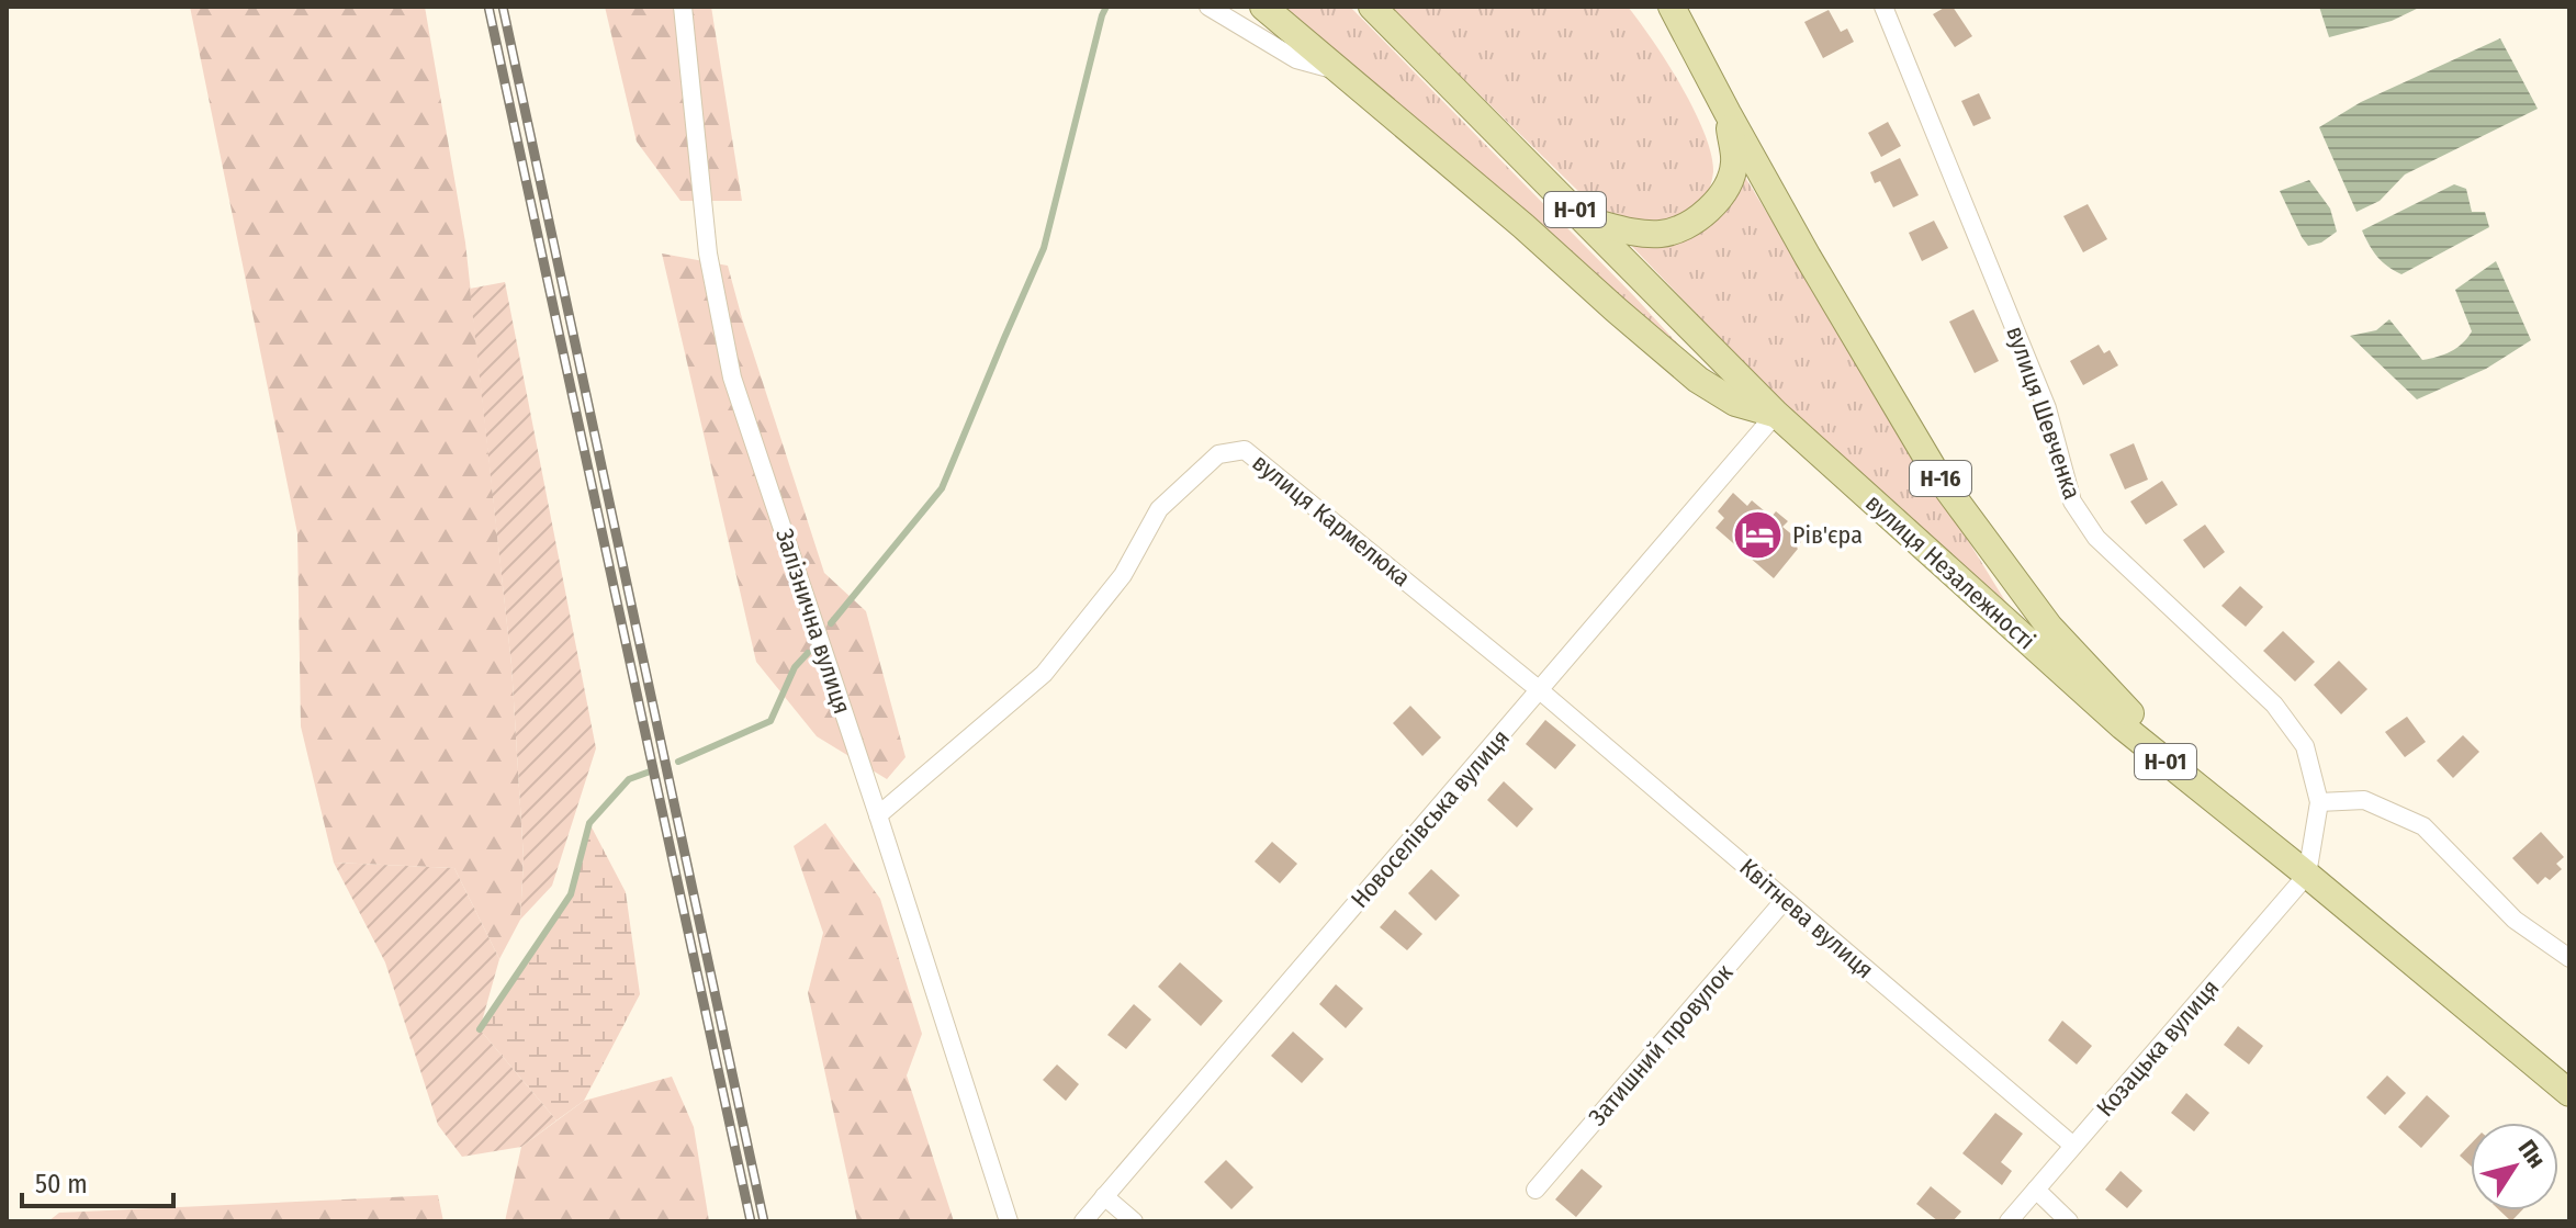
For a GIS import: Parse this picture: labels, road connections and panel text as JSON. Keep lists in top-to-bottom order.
{
  "streets": {
    "main road": ["Н-01", "Н-16", "вулиця Незалежності"],
    "street": [
      "вулиця Шевченка",
      "вулиця Кармелюка",
      "Залізнична вулиця",
      "Новоселівська вулиця",
      "Квітнева вулиця",
      "Затишний провулок",
      "Козацька вулиця"
    ]
  },
  "crossings": [
    ["вулиця Шевченка", "вулиця Незалежності"],
    ["вулиця Шевченка", "Козацька вулиця"],
    ["Н-16", "вулиця Незалежності"],
    ["вулиця Кармелюка", "Залізнична вулиця"],
    ["вулиця Кармелюка", "Новоселівська вулиця"],
    ["вулиця Кармелюка", "Квітнева вулиця"],
    ["вулиця Незалежності", "Новоселівська вулиця"],
    ["вулиця Незалежності", "Козацька вулиця"],
    ["Новоселівська вулиця", "Квітнева вулиця"],
    ["Квітнева вулиця", "Затишний провулок"],
    ["Квітнева вулиця", "Козацька вулиця"]
  ],
  "places": {
    "hotel": ["Рів'єра"]
  },
  "scale_bar": "50 m",
  "north": "top right"
}
